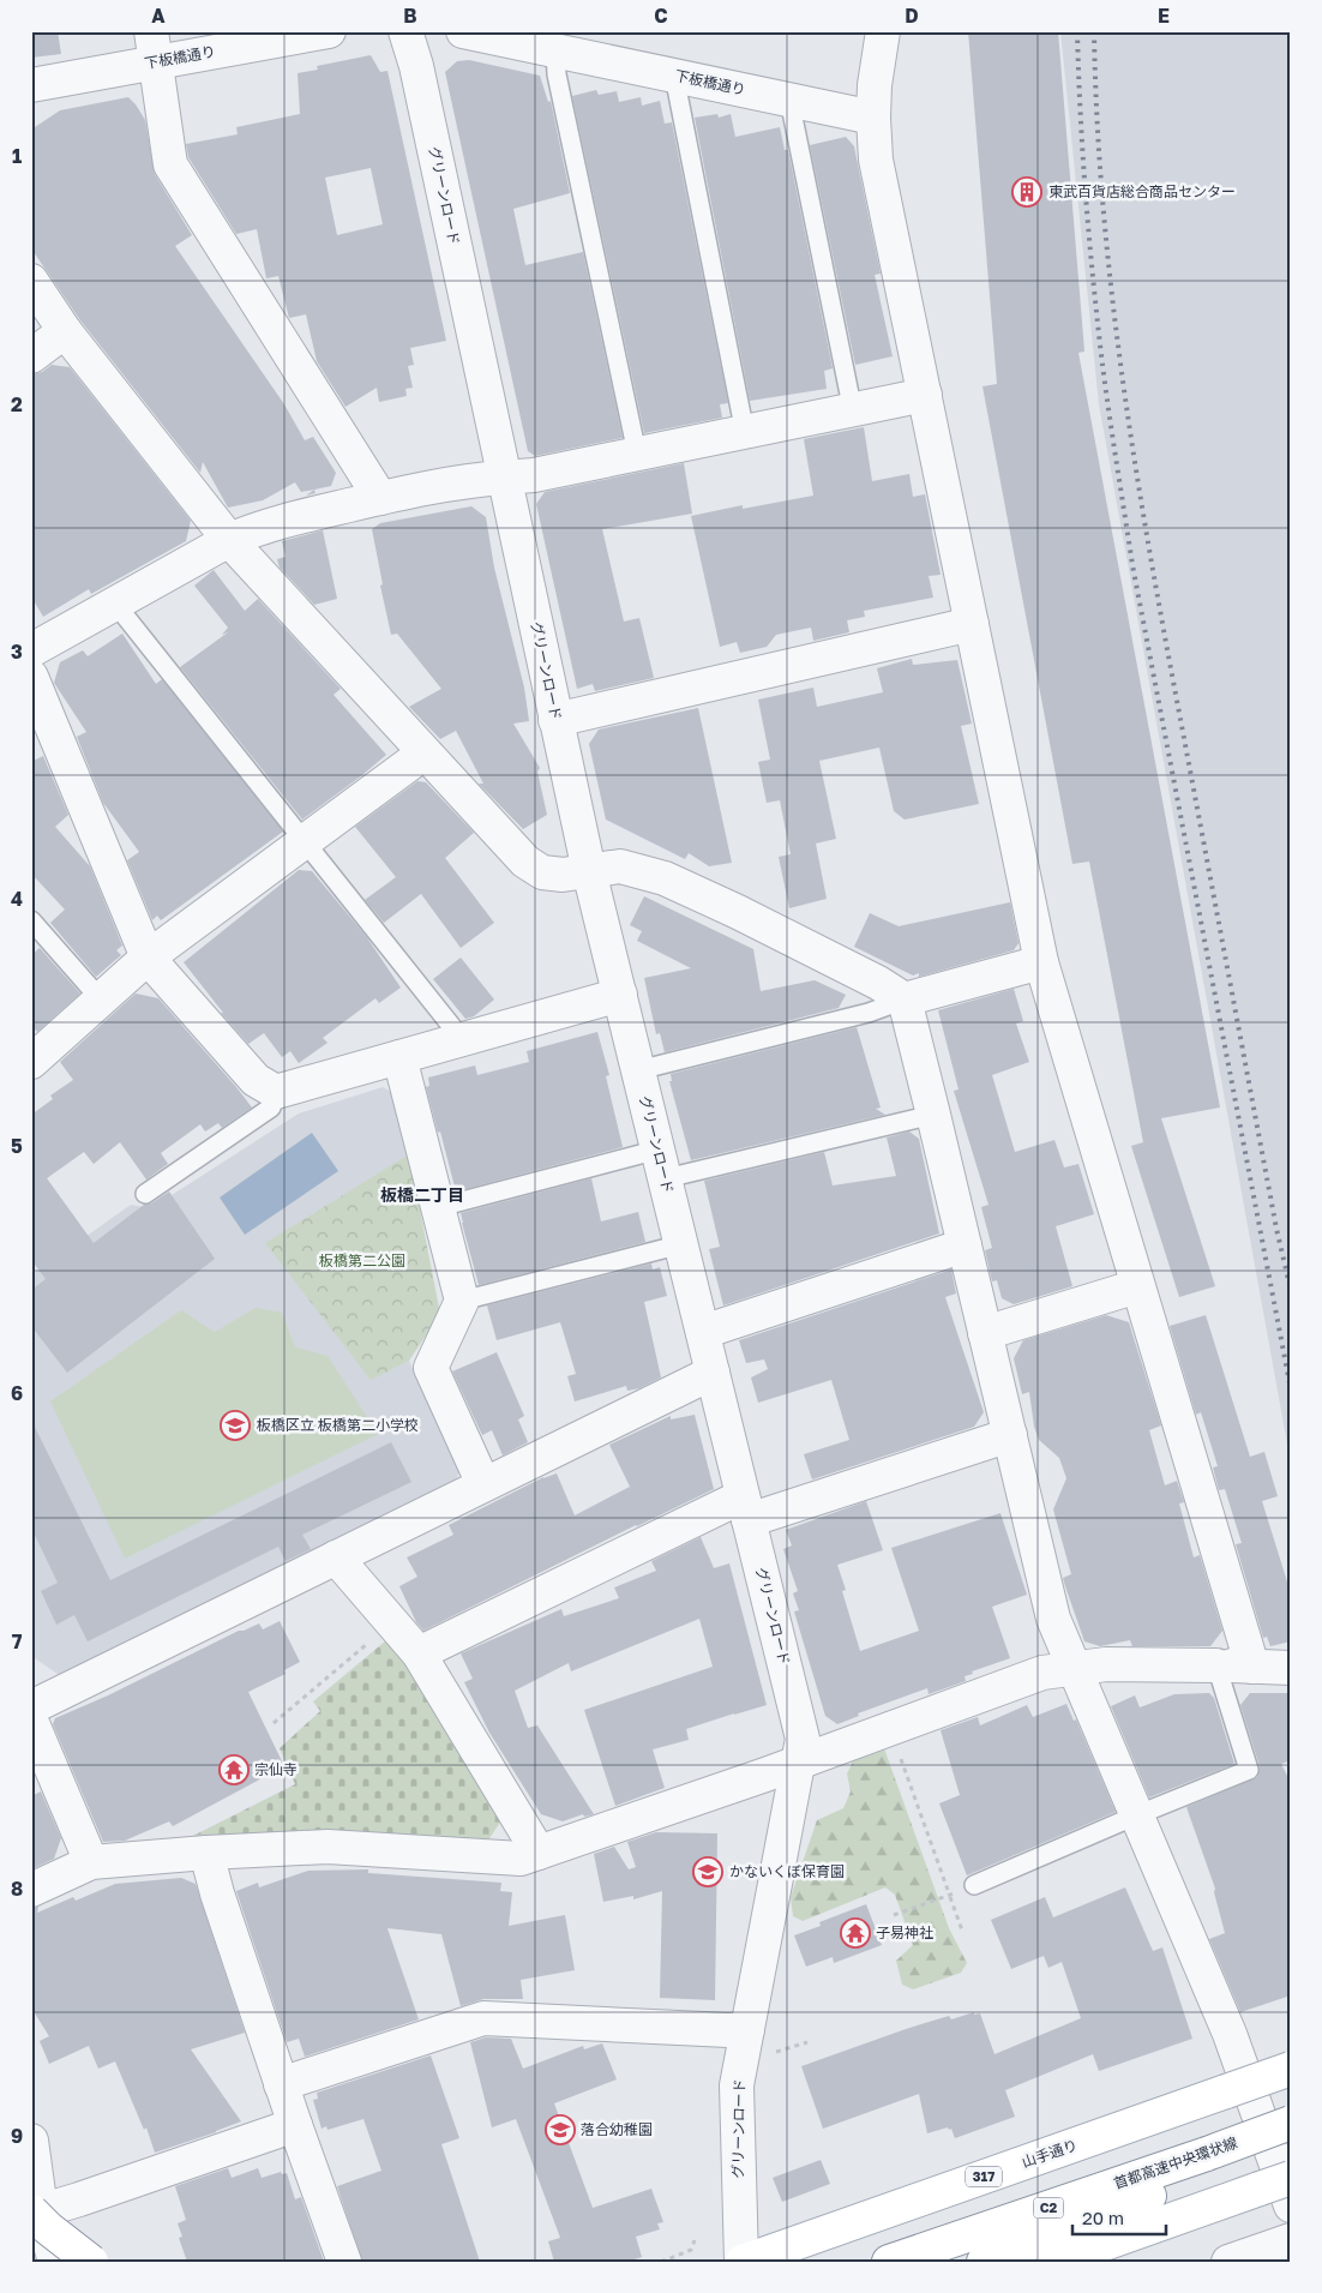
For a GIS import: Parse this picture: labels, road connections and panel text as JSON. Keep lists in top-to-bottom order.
{
  "streets": {
    "main road": [
      "山手通り",
      "首都高速中央環状線",
      "317",
      "C2"
    ],
    "street": ["下板橋通り", "グリーンロード"]
  },
  "crossings": [
    ["グリーンロード", "山手通り"]
  ],
  "districts": ["板橋二丁目"],
  "parks": ["板橋第二公園"],
  "places": {
    "building": ["東武百貨店総合商品センター"],
    "school or university": ["板橋区立 板橋第二小学校", "かないくぼ保育園", "落合幼稚園"],
    "temple": ["宗仙寺", "子易神社"]
  },
  "scale_bar": "20 m",
  "grid": {
    "columns": [
      "A",
      "B",
      "C",
      "D",
      "E"
    ],
    "rows": [
      "1",
      "2",
      "3",
      "4",
      "5",
      "6",
      "7",
      "8",
      "9"
    ]
  }
}
